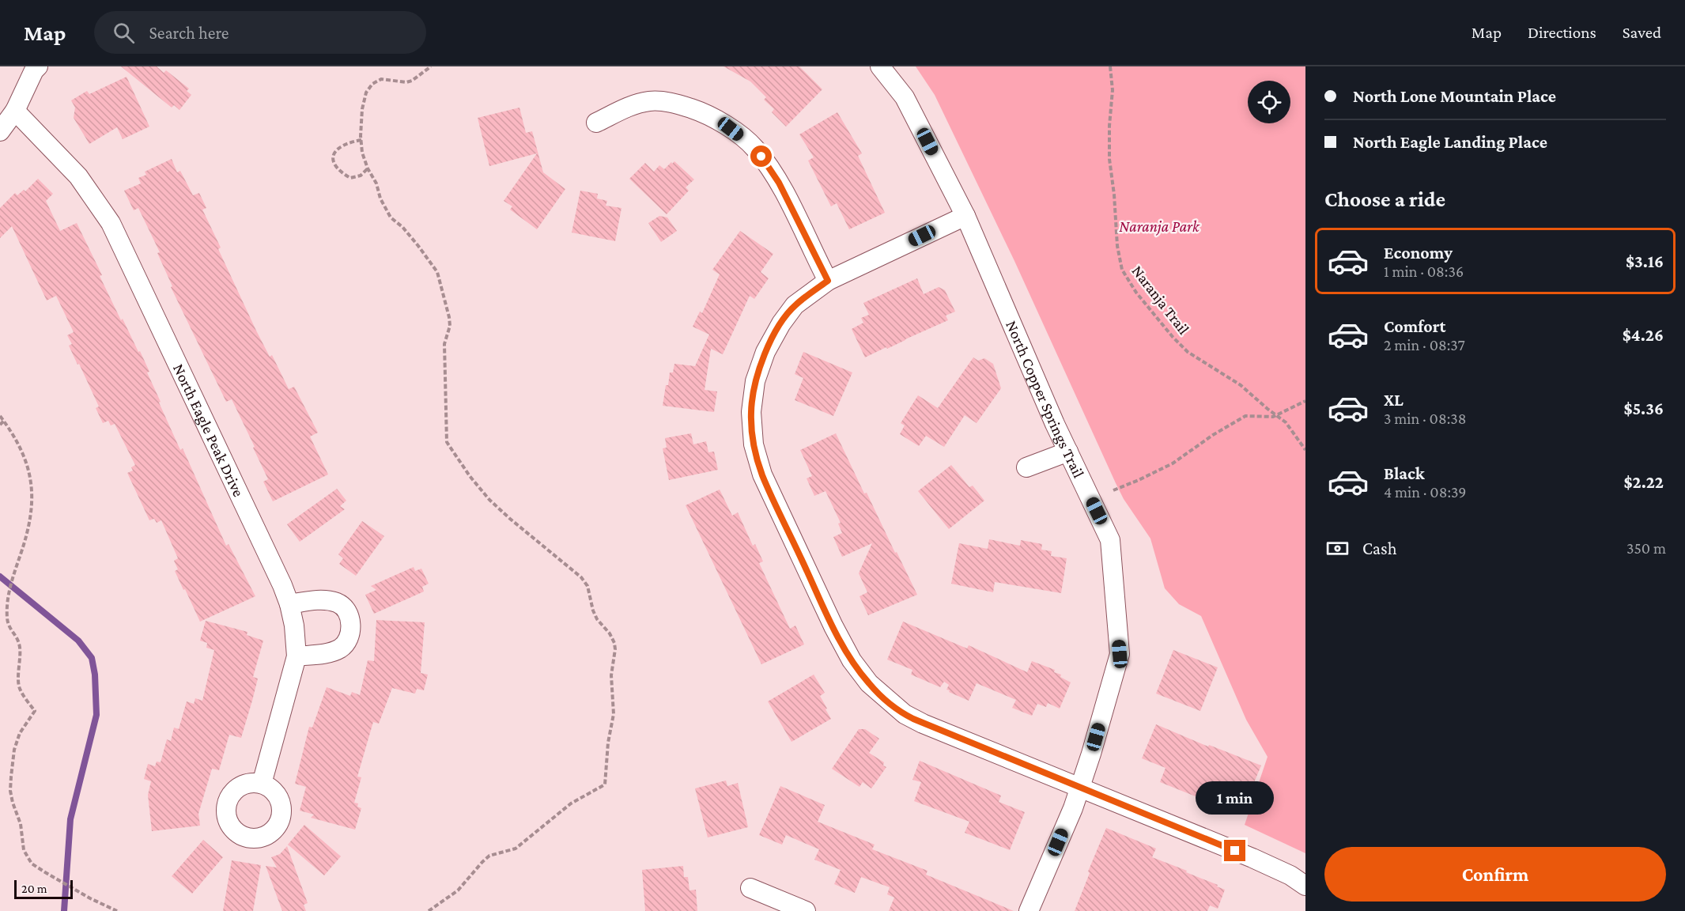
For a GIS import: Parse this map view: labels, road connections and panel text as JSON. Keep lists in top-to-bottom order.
{
  "streets": {
    "street": ["North Copper Springs Trail", "North Eagle Peak Drive"],
    "path": ["Naranja Trail"]
  },
  "parks": ["Naranja Park"],
  "scale_bar": "20 m",
  "page": {
    "header": "Map",
    "search": "Search here",
    "nav": ["Map", "Directions", "Saved"],
    "banner": ["North Lone Mountain Place", "North Eagle Landing Place"],
    "heading": "Choose a ride",
    "list": [
      {
        "name": "Economy",
        "note": "1 min · 08:36",
        "value": "$3.16"
      },
      {
        "name": "Comfort",
        "note": "2 min · 08:37",
        "value": "$4.26"
      },
      {
        "name": "XL",
        "note": "3 min · 08:38",
        "value": "$5.36"
      },
      {
        "name": "Black",
        "note": "4 min · 08:39",
        "value": "$2.22"
      }
    ],
    "pay": ["Cash", "350 m"],
    "bubble": "1 min",
    "buttons": "Confirm",
    "scale": "20 m"
  }
}
